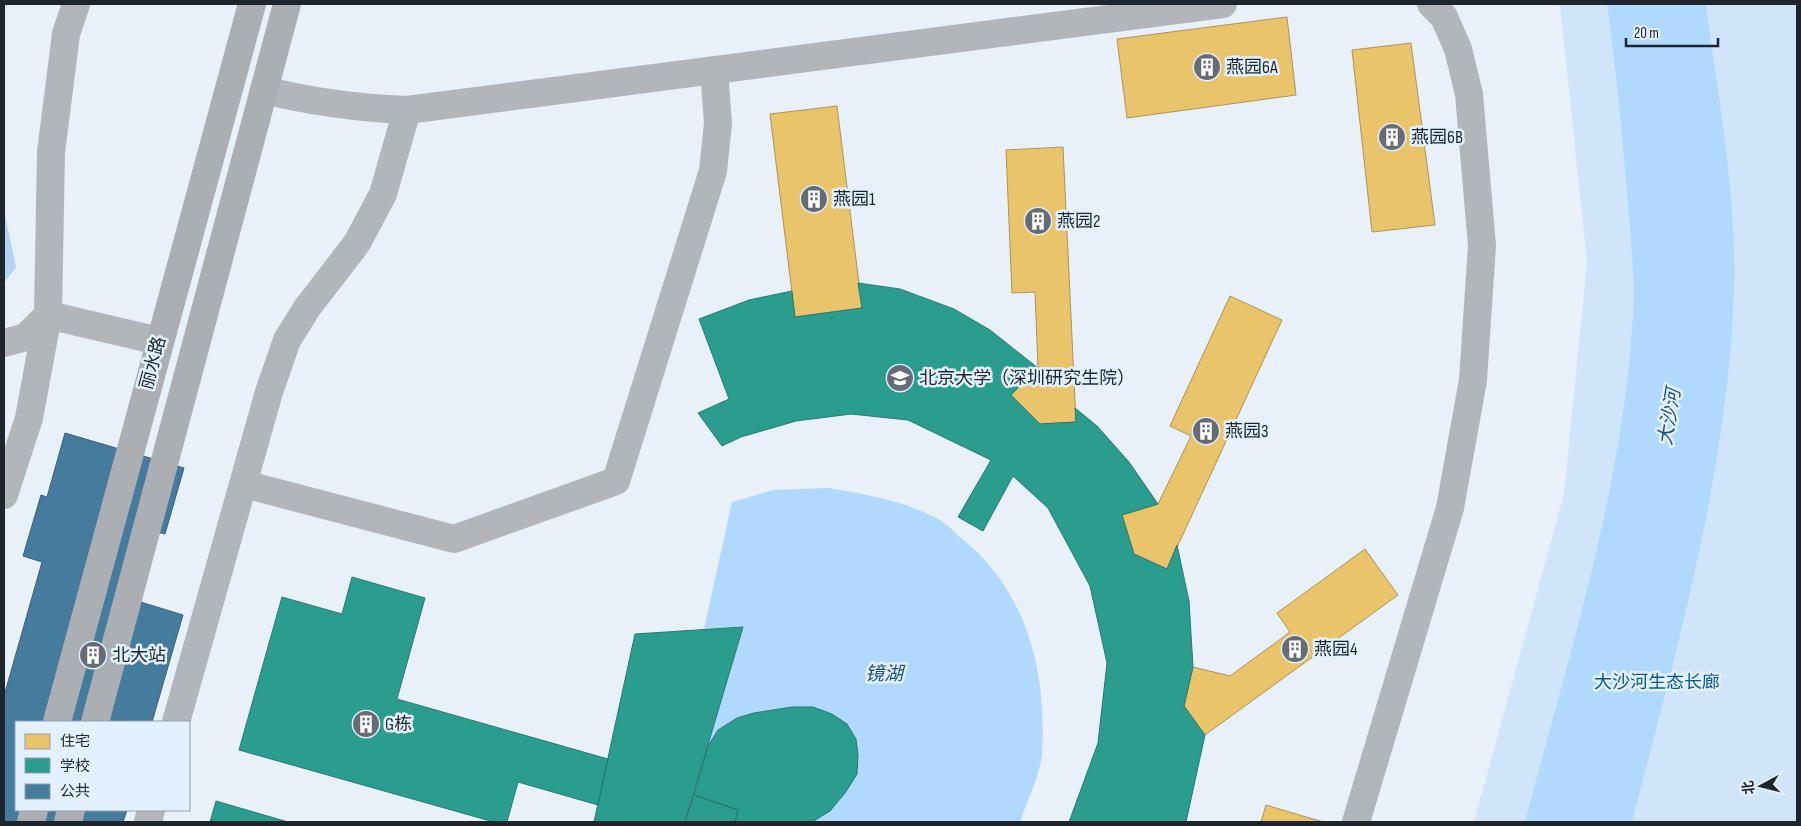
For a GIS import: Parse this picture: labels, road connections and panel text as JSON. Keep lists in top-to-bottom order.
{
  "streets": {
    "main road": ["丽水路"]
  },
  "water": ["大沙河", "镜湖"],
  "parks": ["大沙河生态长廊"],
  "places": {
    "building": [
      "燕园6A",
      "燕园6B",
      "燕园1",
      "燕园2",
      "燕园3",
      "燕园4",
      "北大站",
      "G栋"
    ],
    "school or university": ["北京大学（深圳研究生院）"]
  },
  "legend": ["住宅", "学校", "公共"],
  "scale_bar": "20 m",
  "north": "left"
}
